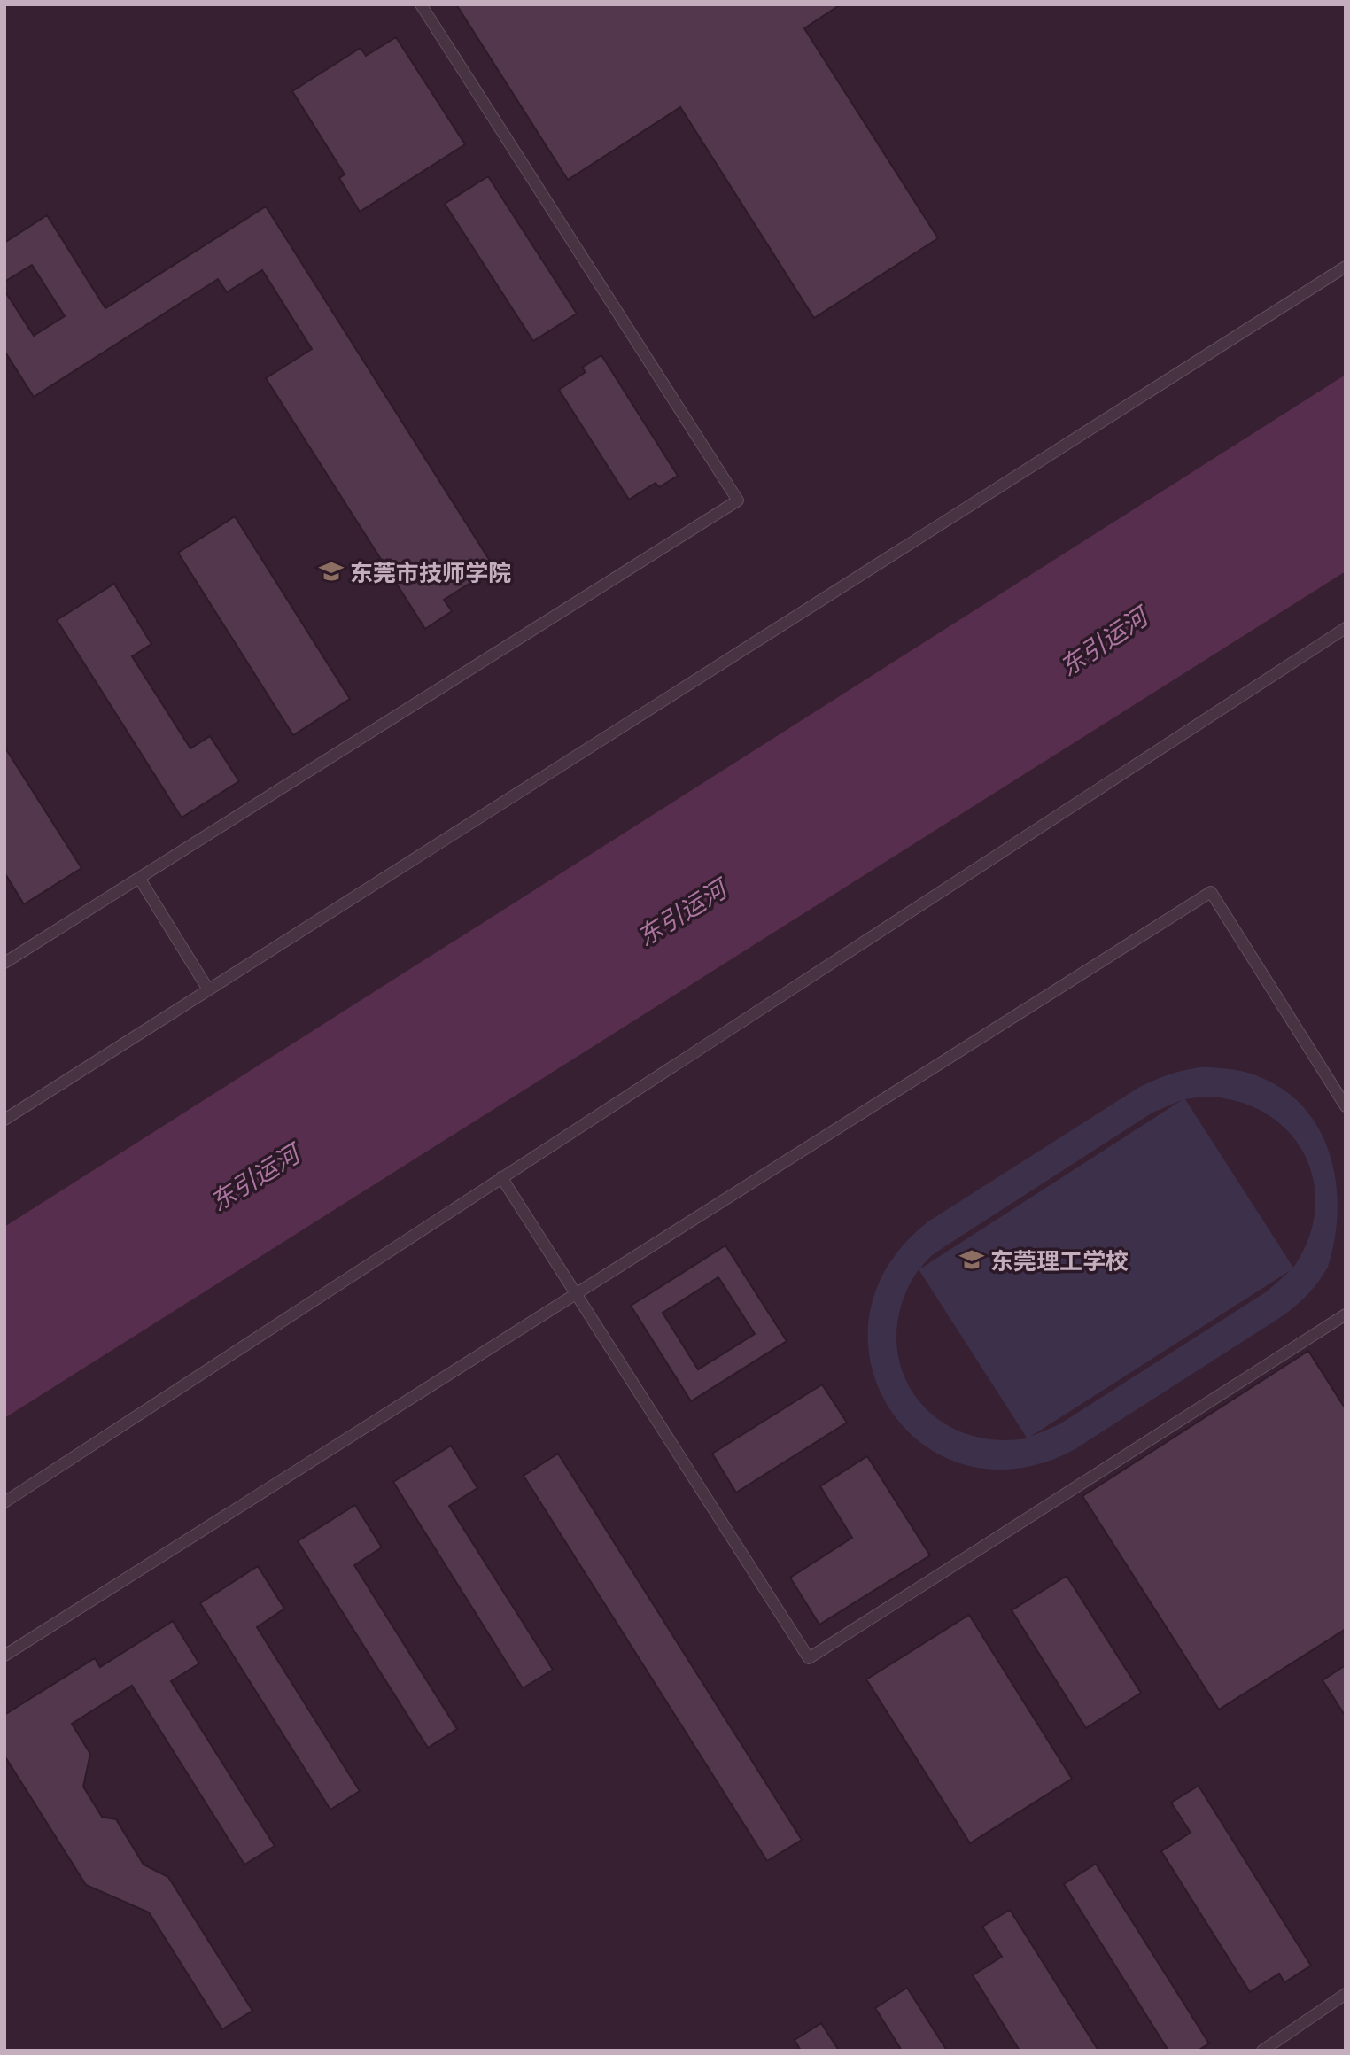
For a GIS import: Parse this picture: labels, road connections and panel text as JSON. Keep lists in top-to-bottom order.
{
  "water": ["东引运河"],
  "places": {
    "school or university": ["东莞市技师学院", "东莞理工学校"]
  }
}
